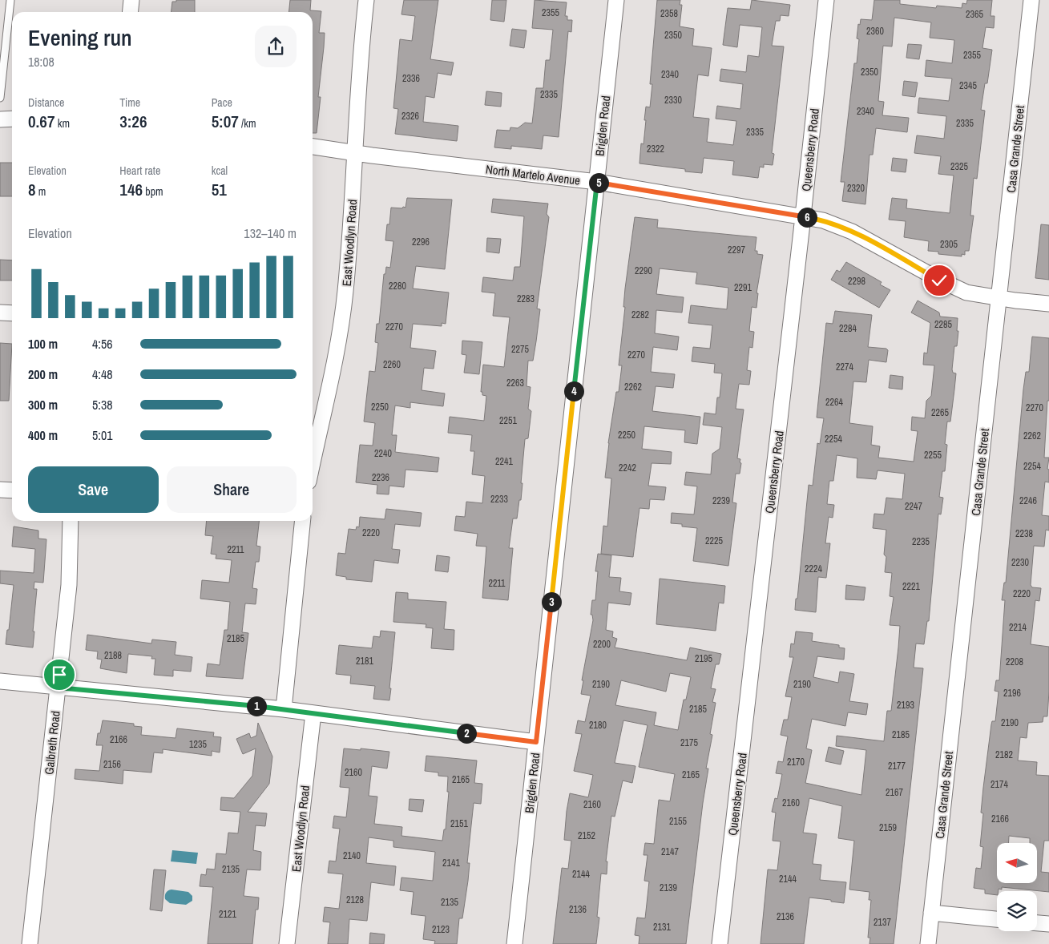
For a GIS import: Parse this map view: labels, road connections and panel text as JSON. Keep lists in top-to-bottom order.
{
  "streets": {
    "street": [
      "Brigden Road",
      "Casa Grande Street",
      "Queensberry Road",
      "North Martelo Avenue",
      "East Woodlyn Road",
      "Galbreth Road"
    ]
  },
  "crossings": [
    ["Brigden Road", "North Martelo Avenue"],
    ["Casa Grande Street", "North Martelo Avenue"],
    ["Queensberry Road", "North Martelo Avenue"],
    ["North Martelo Avenue", "East Woodlyn Road"]
  ],
  "house_numbers": [
    "2355",
    "2358",
    "2365",
    "2360",
    "2350",
    "2355",
    "2350",
    "2340",
    "2336",
    "2345",
    "2335",
    "2330",
    "2340",
    "2326",
    "2335",
    "2335",
    "2322",
    "2325",
    "2320",
    "2296",
    "2305",
    "2297",
    "2290",
    "2298",
    "2280",
    "2291",
    "2283",
    "2282",
    "2285",
    "2270",
    "2284",
    "2275",
    "2270",
    "2260",
    "2274",
    "2263",
    "2262",
    "2264",
    "2250",
    "2270",
    "2265",
    "2251",
    "2250",
    "2262",
    "2254",
    "2240",
    "2255",
    "2241",
    "2254",
    "2242",
    "2236",
    "2233",
    "2239",
    "2246",
    "2247",
    "2220",
    "2238",
    "2225",
    "2235",
    "2211",
    "2230",
    "2224",
    "2211",
    "2221",
    "2220",
    "2214",
    "2185",
    "2200",
    "2188",
    "2195",
    "2181",
    "2208",
    "2190",
    "2190",
    "2196",
    "2193",
    "2185",
    "2190",
    "2180",
    "2185",
    "2166",
    "2175",
    "1235",
    "2182",
    "2170",
    "2156",
    "2177",
    "2160",
    "2165",
    "2165",
    "2174",
    "2167",
    "2160",
    "2160",
    "2166",
    "2155",
    "2151",
    "2159",
    "2152",
    "2147",
    "2140",
    "2141",
    "2135",
    "2144",
    "2144",
    "2139",
    "2128",
    "2135",
    "2136",
    "2121",
    "2136",
    "2137",
    "2131",
    "2123"
  ],
  "north": "left",
  "page": {
    "heading": ["Evening run", "18:08"],
    "stats": [
      ["Distance", "0.67 km"],
      ["Time", "3:26"],
      ["Pace", "5:07 /km"],
      ["Elevation", "8 m"],
      ["Heart rate", "146 bpm"],
      ["kcal", "51"]
    ],
    "pins": [
      "5",
      "6",
      "4",
      "3",
      "1",
      "2"
    ],
    "chart": ["Elevation", "132–140 m"],
    "list": [
      {
        "name": "100 m",
        "note": "4:56"
      },
      {
        "name": "200 m",
        "note": "4:48"
      },
      {
        "name": "300 m",
        "note": "5:38"
      },
      {
        "name": "400 m",
        "note": "5:01"
      }
    ],
    "buttons": ["Save", "Share"]
  }
}
